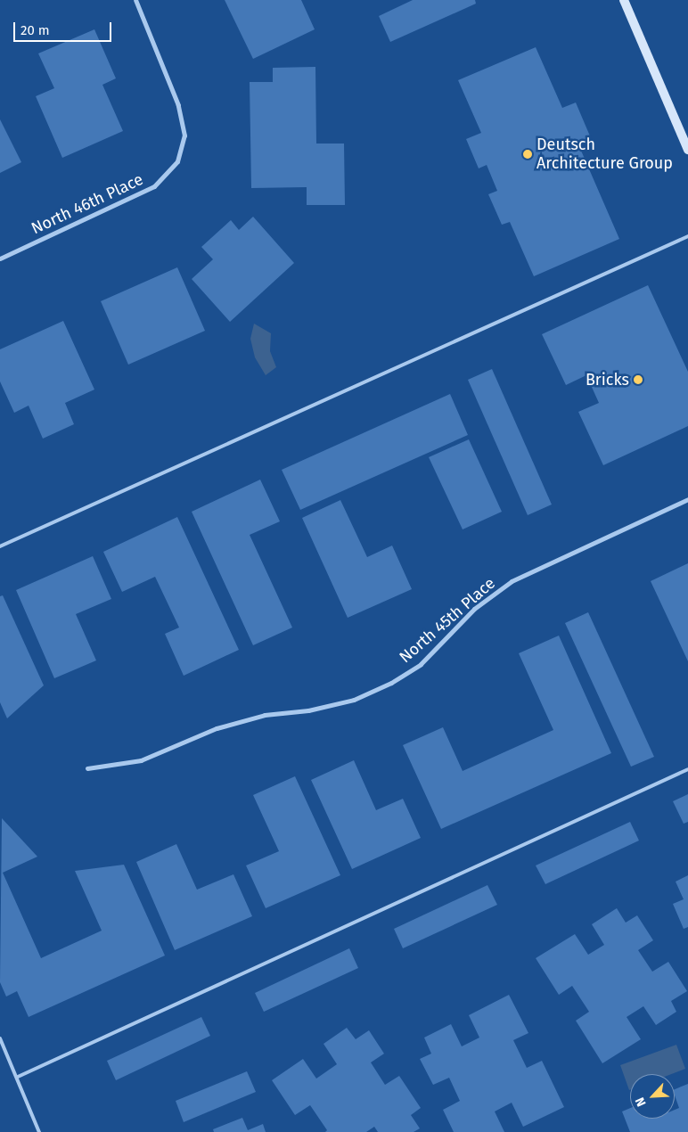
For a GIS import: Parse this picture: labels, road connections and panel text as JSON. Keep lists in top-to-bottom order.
{
  "streets": {
    "street": ["North 46th Place", "North 45th Place"]
  },
  "places": ["Deutsch Architecture Group", "Bricks"],
  "scale_bar": "20 m",
  "north": "bottom left"
}
